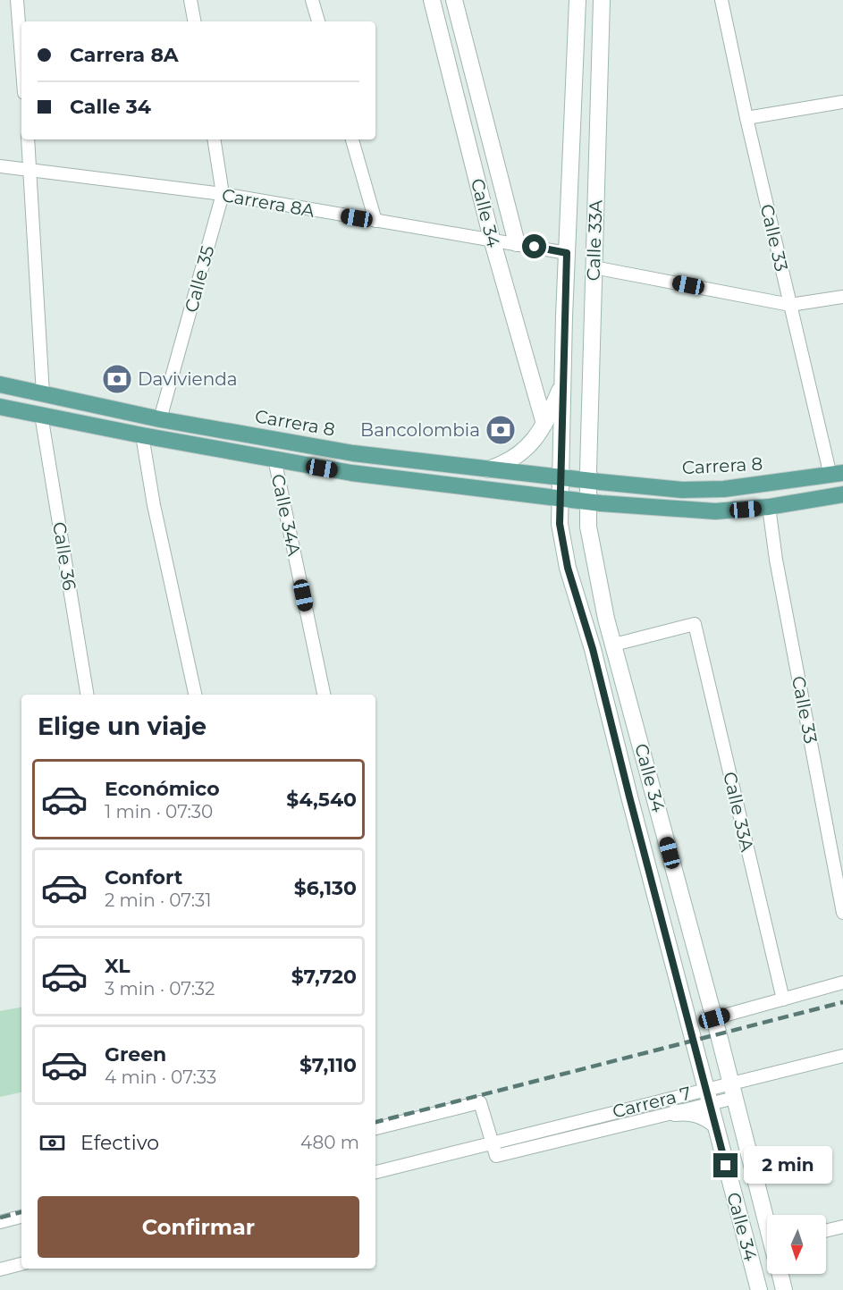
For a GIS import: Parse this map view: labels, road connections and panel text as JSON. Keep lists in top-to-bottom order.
{
  "streets": {
    "main road": ["Calle 34", "Calle 33A", "Carrera 8"],
    "street": [
      "Carrera 8A",
      "Calle 33",
      "Calle 35",
      "Calle 34A",
      "Calle 36",
      "Carrera 7"
    ]
  },
  "crossings": [
    ["Carrera 8A", "Calle 34"],
    ["Carrera 8A", "Calle 33A"],
    ["Carrera 8A", "Calle 35"],
    ["Calle 34", "Calle 33A"],
    ["Calle 34", "Carrera 8"],
    ["Calle 34", "Carrera 7"],
    ["Calle 33", "Carrera 8"],
    ["Calle 33A", "Carrera 8"],
    ["Calle 35", "Carrera 8"]
  ],
  "places": {
    "bank": ["Davivienda", "Bancolombia"]
  },
  "north": "bottom",
  "page": {
    "banner": ["Carrera 8A", "Calle 34"],
    "heading": "Elige un viaje",
    "list": [
      {
        "name": "Económico",
        "note": "1 min · 07:30",
        "value": "$4,540"
      },
      {
        "name": "Confort",
        "note": "2 min · 07:31",
        "value": "$6,130"
      },
      {
        "name": "XL",
        "note": "3 min · 07:32",
        "value": "$7,720"
      },
      {
        "name": "Green",
        "note": "4 min · 07:33",
        "value": "$7,110"
      }
    ],
    "pay": ["Efectivo", "480 m"],
    "bubble": "2 min",
    "buttons": "Confirmar"
  }
}
